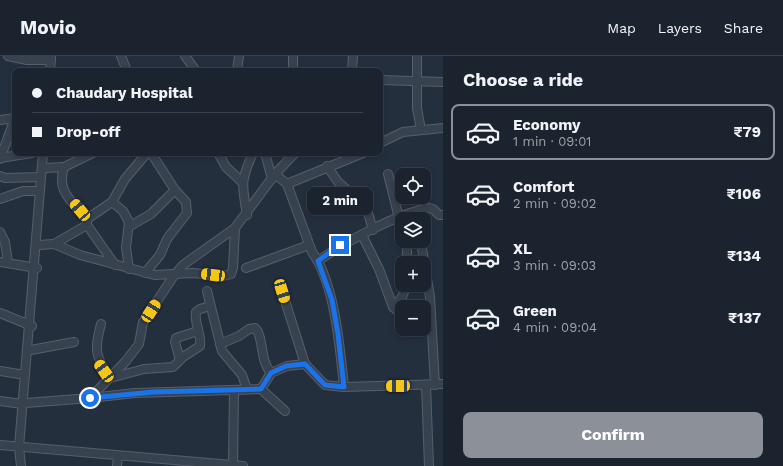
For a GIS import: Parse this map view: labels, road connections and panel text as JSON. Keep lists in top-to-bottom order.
{
  "page": {
    "header": "Movio",
    "nav": ["Map", "Layers", "Share"],
    "heading": "Choose a ride",
    "banner": ["Chaudary Hospital", "Drop-off"],
    "list": [
      {
        "name": "Economy",
        "note": "1 min · 09:01",
        "value": "₹79"
      },
      {
        "name": "Comfort",
        "note": "2 min · 09:02",
        "value": "₹106"
      },
      {
        "name": "XL",
        "note": "3 min · 09:03",
        "value": "₹134"
      },
      {
        "name": "Green",
        "note": "4 min · 09:04",
        "value": "₹137"
      }
    ],
    "map_buttons": ["+", "−"],
    "bubble": "2 min",
    "buttons": "Confirm"
  }
}
